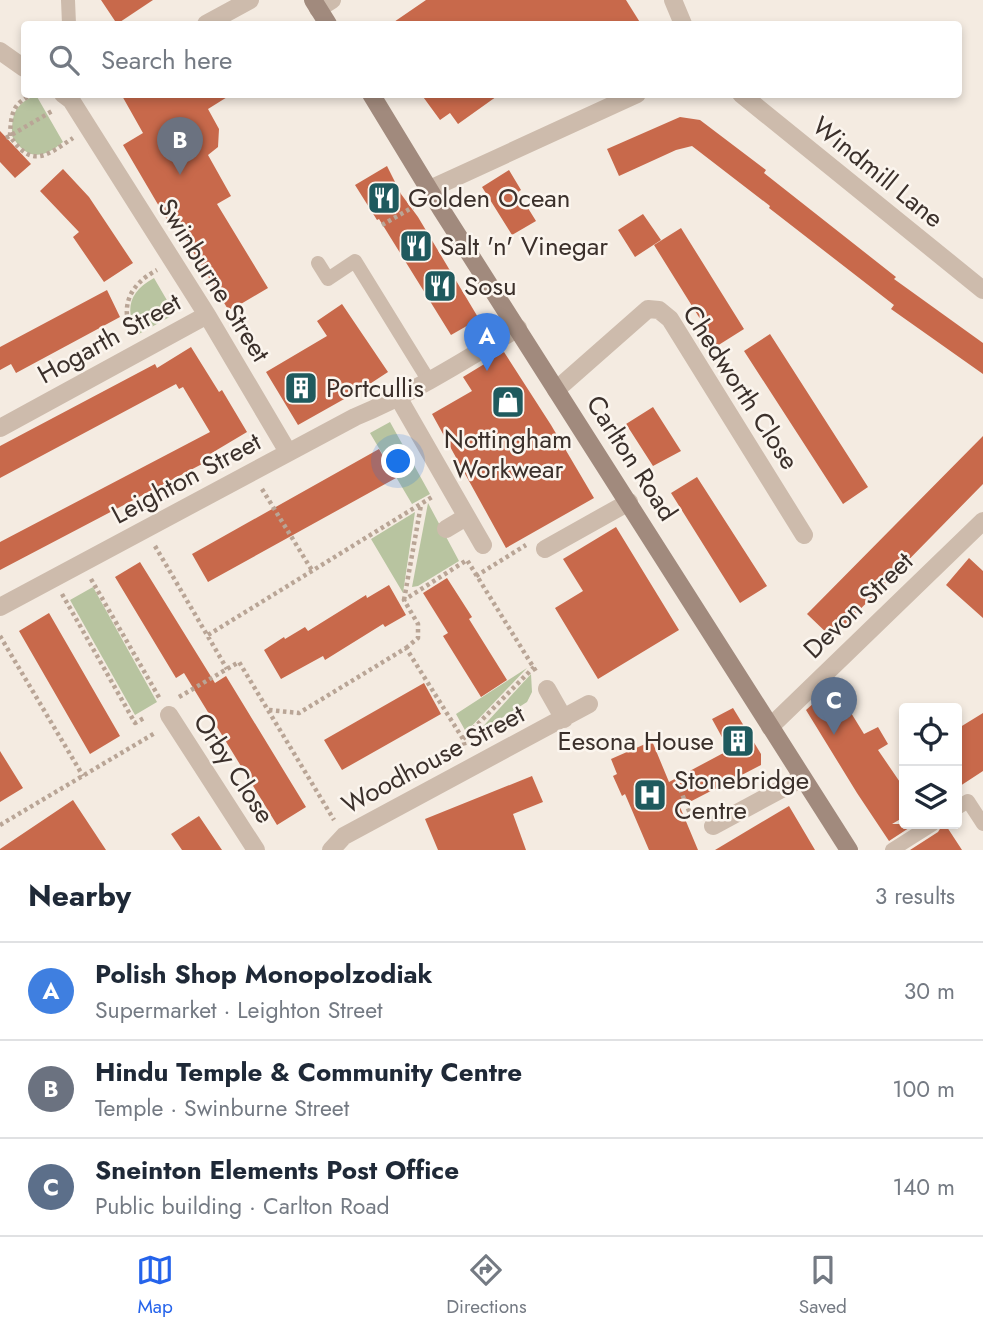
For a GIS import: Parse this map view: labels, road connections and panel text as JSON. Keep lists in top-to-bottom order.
{
  "streets": {
    "main road": ["Carlton Road"],
    "street": [
      "Windmill Lane",
      "Swinburne Street",
      "Hogarth Street",
      "Chedworth Close",
      "Leighton Street",
      "Devon Street",
      "Woodhouse Street",
      "Orby Close"
    ]
  },
  "crossings": [
    ["Swinburne Street", "Hogarth Street"],
    ["Swinburne Street", "Leighton Street"],
    ["Chedworth Close", "Carlton Road"],
    ["Carlton Road", "Leighton Street"],
    ["Carlton Road", "Devon Street"]
  ],
  "places": {
    "restaurant": ["Golden Ocean", "Salt 'n' Vinegar", "Sosu"],
    "building": ["Portcullis", "Eesona House"],
    "shop": ["Nottingham Workwear"],
    "hospital": ["Stonebridge Centre"]
  },
  "page": {
    "search": "Search here",
    "pins": ["B", "A", "C"],
    "heading": ["Nearby", "3 results"],
    "list": [
      {
        "mark": "A",
        "name": "Polish Shop Monopolzodiak",
        "note": "Supermarket · Leighton Street",
        "value": "30 m"
      },
      {
        "mark": "B",
        "name": "Hindu Temple & Community Centre",
        "note": "Temple · Swinburne Street",
        "value": "100 m"
      },
      {
        "mark": "C",
        "name": "Sneinton Elements Post Office",
        "note": "Public building · Carlton Road",
        "value": "140 m"
      }
    ],
    "nav": ["Map", "Directions", "Saved"]
  }
}
